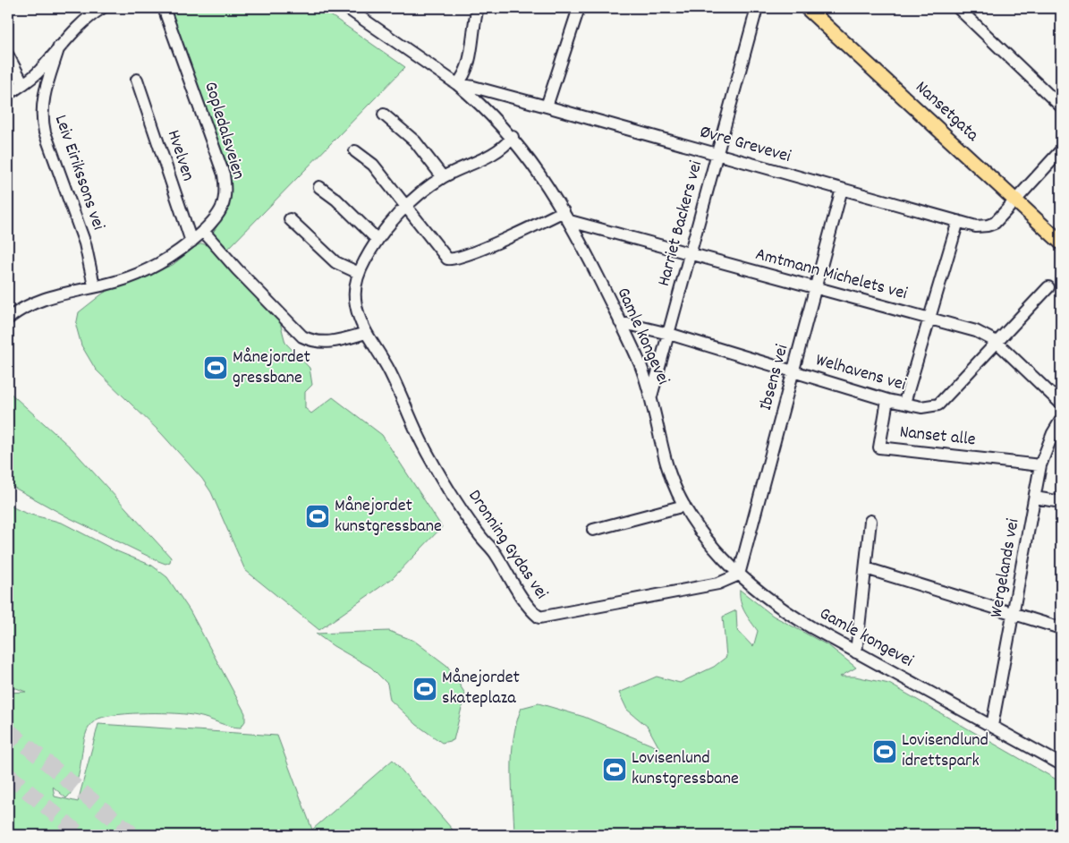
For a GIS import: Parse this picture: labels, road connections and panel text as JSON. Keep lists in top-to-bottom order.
{
  "streets": {
    "main road": ["Nansetgata"],
    "street": [
      "Gopledalsveien",
      "Øvre Grevevei",
      "Hvelven",
      "Leiv Eirikssons vei",
      "Harriet Backers vei",
      "Amtmann Michelets vei",
      "Gamle kongevei",
      "Welhavens vei",
      "Ibsens vei",
      "Nanset alle",
      "Dronning Gydas vei",
      "Wergelands vei"
    ]
  },
  "crossings": [
    ["Nansetgata", "Øvre Grevevei"],
    ["Gopledalsveien", "Hvelven"],
    ["Gopledalsveien", "Leiv Eirikssons vei"],
    ["Øvre Grevevei", "Harriet Backers vei"],
    ["Øvre Grevevei", "Gamle kongevei"],
    ["Øvre Grevevei", "Ibsens vei"],
    ["Harriet Backers vei", "Amtmann Michelets vei"],
    ["Harriet Backers vei", "Gamle kongevei"],
    ["Harriet Backers vei", "Welhavens vei"],
    ["Amtmann Michelets vei", "Gamle kongevei"],
    ["Amtmann Michelets vei", "Welhavens vei"],
    ["Amtmann Michelets vei", "Ibsens vei"],
    ["Gamle kongevei", "Welhavens vei"],
    ["Gamle kongevei", "Ibsens vei"],
    ["Gamle kongevei", "Dronning Gydas vei"],
    ["Gamle kongevei", "Wergelands vei"],
    ["Welhavens vei", "Ibsens vei"],
    ["Welhavens vei", "Nanset alle"],
    ["Ibsens vei", "Dronning Gydas vei"],
    ["Nanset alle", "Wergelands vei"]
  ],
  "places": {
    "sports": [
      "Månejordet gressbane",
      "Månejordet kunstgressbane",
      "Månejordet skateplaza",
      "Lovisendlund idrettspark",
      "Lovisenlund kunstgressbane"
    ]
  }
}
